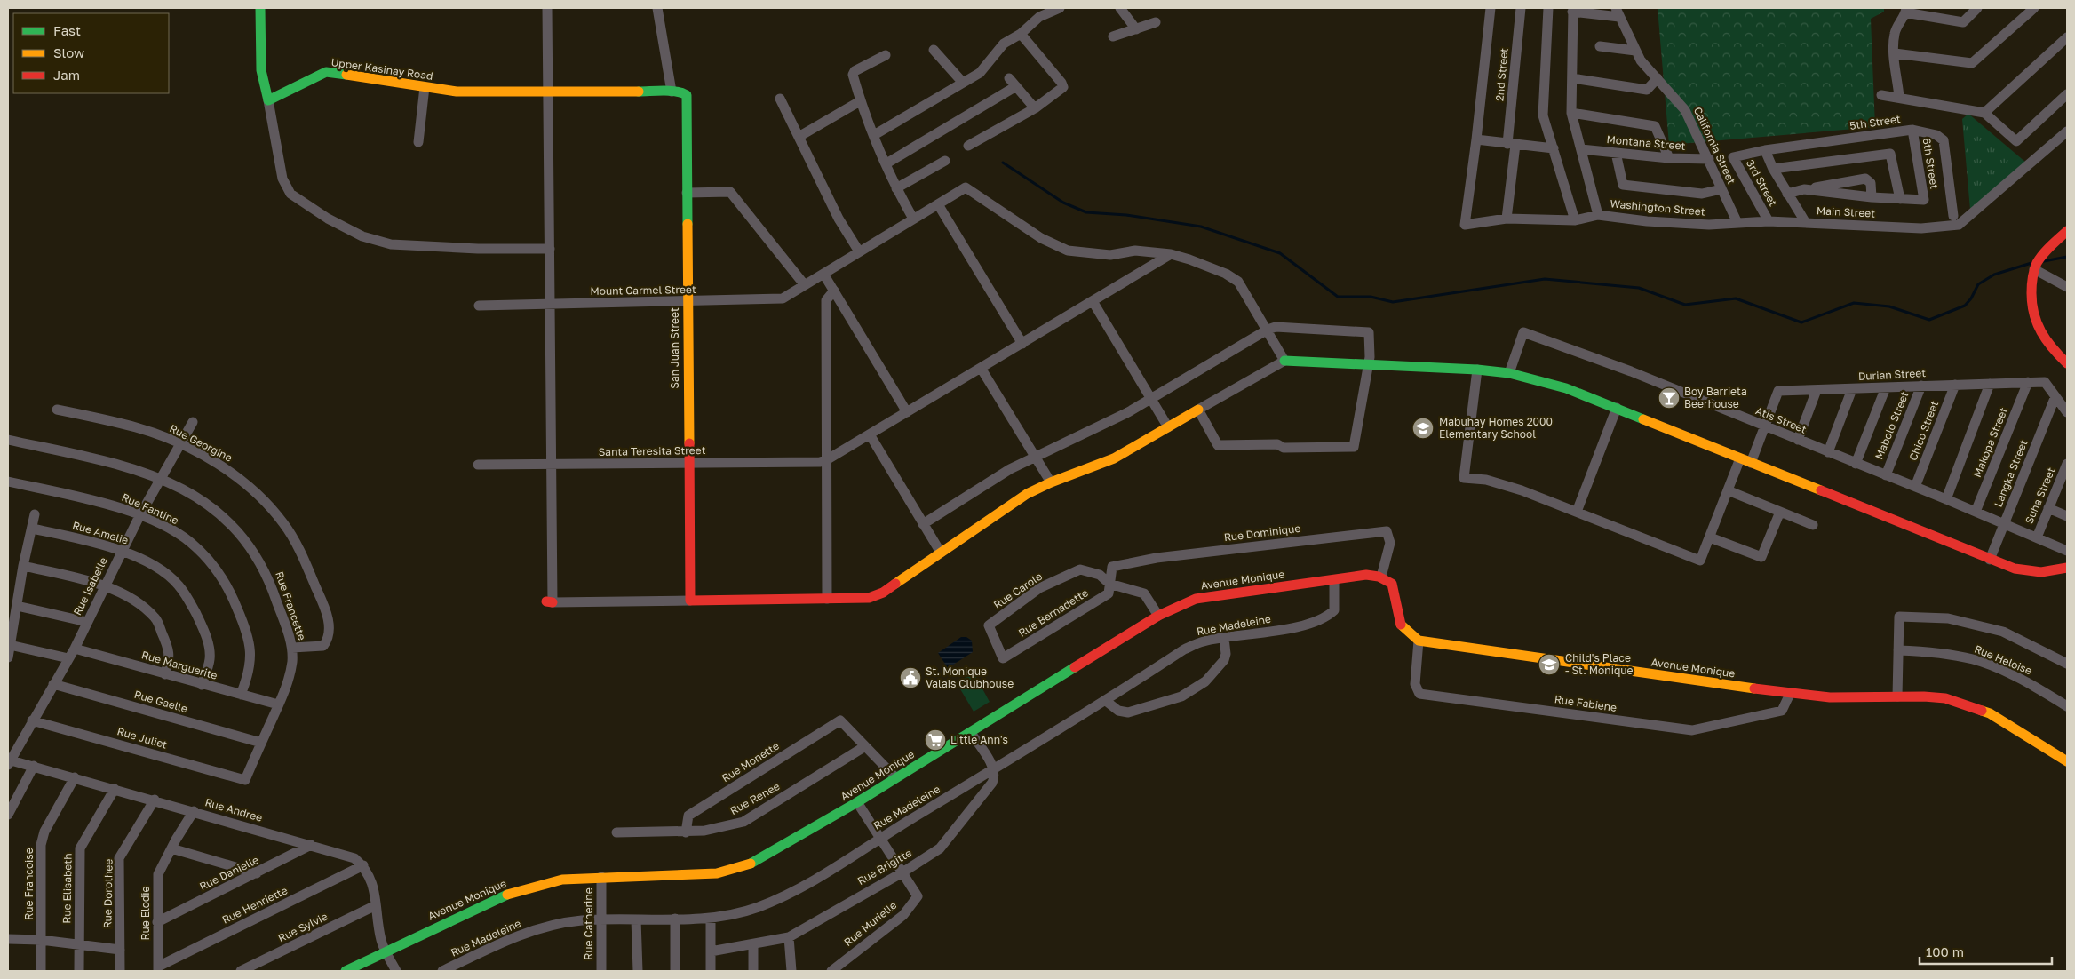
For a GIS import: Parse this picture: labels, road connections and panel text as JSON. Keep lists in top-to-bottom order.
{
  "streets": {
    "street": [
      "Upper Kasinay Road",
      "2nd Street",
      "5th Street",
      "Montana Street",
      "California Street",
      "6th Street",
      "3rd Street",
      "Washington Street",
      "Main Street",
      "Mount Carmel Street",
      "San Juan Street",
      "Durian Street",
      "Atis Street",
      "Mabolo Street",
      "Chico Street",
      "Makopa Street",
      "Rue Georgine",
      "Santa Teresita Street",
      "Langka Street",
      "Suha Street",
      "Rue Fantine",
      "Rue Amelie",
      "Rue Dominique",
      "Avenue Monique",
      "Rue Isabelle",
      "Rue Carole",
      "Rue Francette",
      "Rue Bernadette",
      "Rue Madeleine",
      "Rue Heloise",
      "Rue Marguerite",
      "Rue Gaelle",
      "Rue Fabiene",
      "Rue Juliet",
      "Rue Monette",
      "Rue Renee",
      "Rue Andree",
      "Rue Brigitte",
      "Rue Danielle",
      "Rue Francoise",
      "Rue Elisabeth",
      "Rue Dorothee",
      "Rue Henriette",
      "Rue Elodie",
      "Rue Catherine",
      "Rue Murielle",
      "Rue Sylvie"
    ]
  },
  "crossings": [
    ["Upper Kasinay Road", "San Juan Street"],
    ["2nd Street", "Washington Street"],
    ["5th Street", "6th Street"],
    ["5th Street", "3rd Street"],
    ["5th Street", "Main Street"],
    ["Montana Street", "California Street"],
    ["California Street", "Washington Street"],
    ["California Street", "Main Street"],
    ["3rd Street", "Main Street"],
    ["Washington Street", "Main Street"],
    ["Mount Carmel Street", "San Juan Street"],
    ["San Juan Street", "Santa Teresita Street"],
    ["Durian Street", "Atis Street"],
    ["Durian Street", "Mabolo Street"],
    ["Durian Street", "Chico Street"],
    ["Durian Street", "Makopa Street"],
    ["Durian Street", "Langka Street"],
    ["Atis Street", "Mabolo Street"],
    ["Atis Street", "Chico Street"],
    ["Atis Street", "Makopa Street"],
    ["Atis Street", "Langka Street"],
    ["Atis Street", "Suha Street"],
    ["Rue Georgine", "Rue Isabelle"],
    ["Rue Georgine", "Rue Francette"],
    ["Rue Fantine", "Rue Isabelle"],
    ["Rue Fantine", "Rue Marguerite"],
    ["Rue Amelie", "Rue Isabelle"],
    ["Rue Amelie", "Rue Marguerite"],
    ["Rue Dominique", "Avenue Monique"],
    ["Rue Dominique", "Rue Carole"],
    ["Rue Dominique", "Rue Bernadette"],
    ["Avenue Monique", "Rue Carole"],
    ["Avenue Monique", "Rue Madeleine"],
    ["Avenue Monique", "Rue Fabiene"],
    ["Avenue Monique", "Rue Catherine"],
    ["Avenue Monique", "Rue Murielle"],
    ["Rue Isabelle", "Rue Francette"],
    ["Rue Isabelle", "Rue Marguerite"],
    ["Rue Isabelle", "Rue Gaelle"],
    ["Rue Isabelle", "Rue Juliet"],
    ["Rue Isabelle", "Rue Andree"],
    ["Rue Carole", "Rue Bernadette"],
    ["Rue Francette", "Rue Marguerite"],
    ["Rue Francette", "Rue Gaelle"],
    ["Rue Francette", "Rue Juliet"],
    ["Rue Madeleine", "Rue Brigitte"],
    ["Rue Madeleine", "Rue Catherine"],
    ["Rue Madeleine", "Rue Murielle"],
    ["Rue Monette", "Rue Renee"],
    ["Rue Andree", "Rue Danielle"],
    ["Rue Andree", "Rue Francoise"],
    ["Rue Andree", "Rue Elisabeth"],
    ["Rue Andree", "Rue Dorothee"],
    ["Rue Andree", "Rue Henriette"],
    ["Rue Andree", "Rue Elodie"],
    ["Rue Brigitte", "Rue Murielle"],
    ["Rue Danielle", "Rue Elodie"],
    ["Rue Henriette", "Rue Elodie"]
  ],
  "places": {
    "bar": ["Boy Barrieta Beerhouse"],
    "school or university": ["Mabuhay Homes 2000 Elementary School", "Child's Place - St. Monique"],
    "public building": ["St. Monique Valais Clubhouse"],
    "supermarket": ["Little Ann's"]
  },
  "legend": ["Fast", "Slow", "Jam"],
  "scale_bar": "100 m"
}
